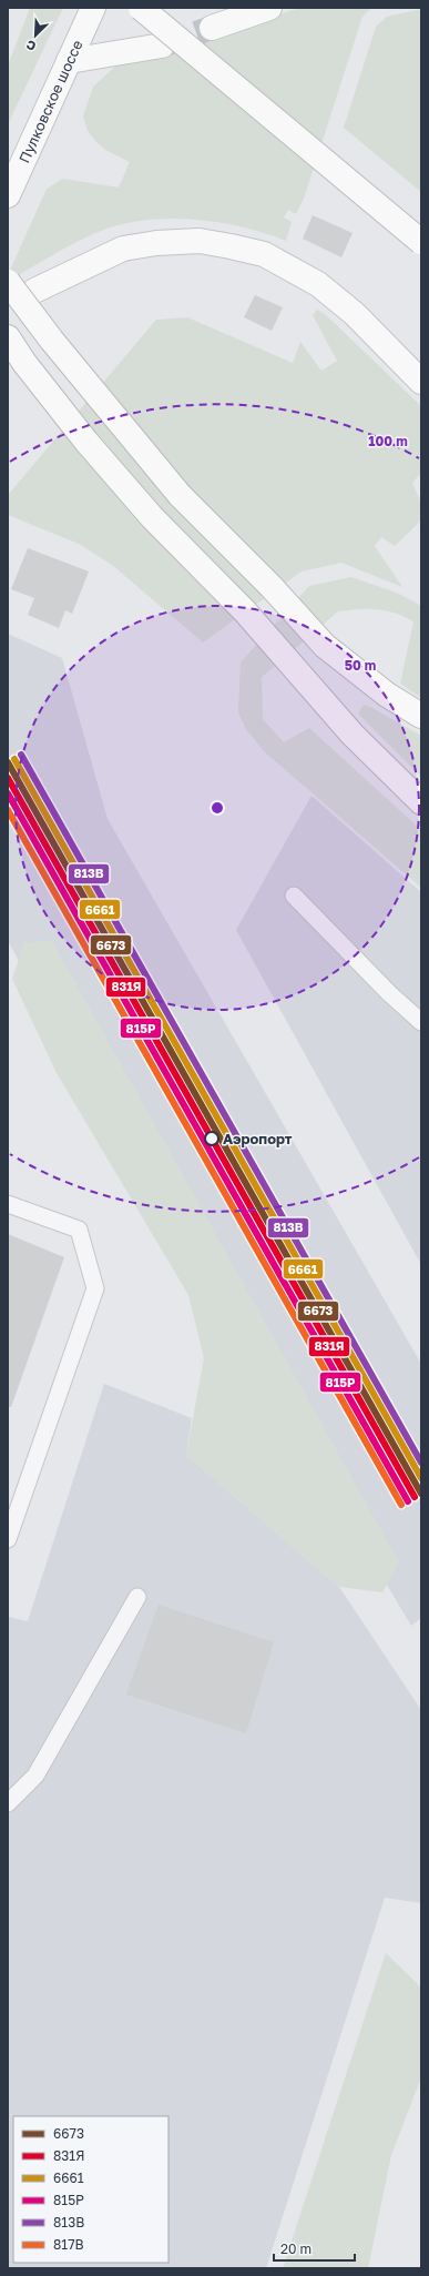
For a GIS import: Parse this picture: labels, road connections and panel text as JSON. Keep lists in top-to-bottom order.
{
  "streets": {
    "main road": ["Пулковское шоссе"]
  },
  "places": ["Аэропорт"],
  "lines": [
    "transit line 813В",
    "transit line 6661",
    "transit line 6673",
    "transit line 831Я",
    "transit line 815Р",
    "transit line 817В"
  ],
  "legend": [
    "6673",
    "831Я",
    "6661",
    "815Р",
    "813В",
    "817В"
  ],
  "scale_bar": "20 m",
  "north": "bottom left",
  "rings": ["100 m", "50 m"]
}
